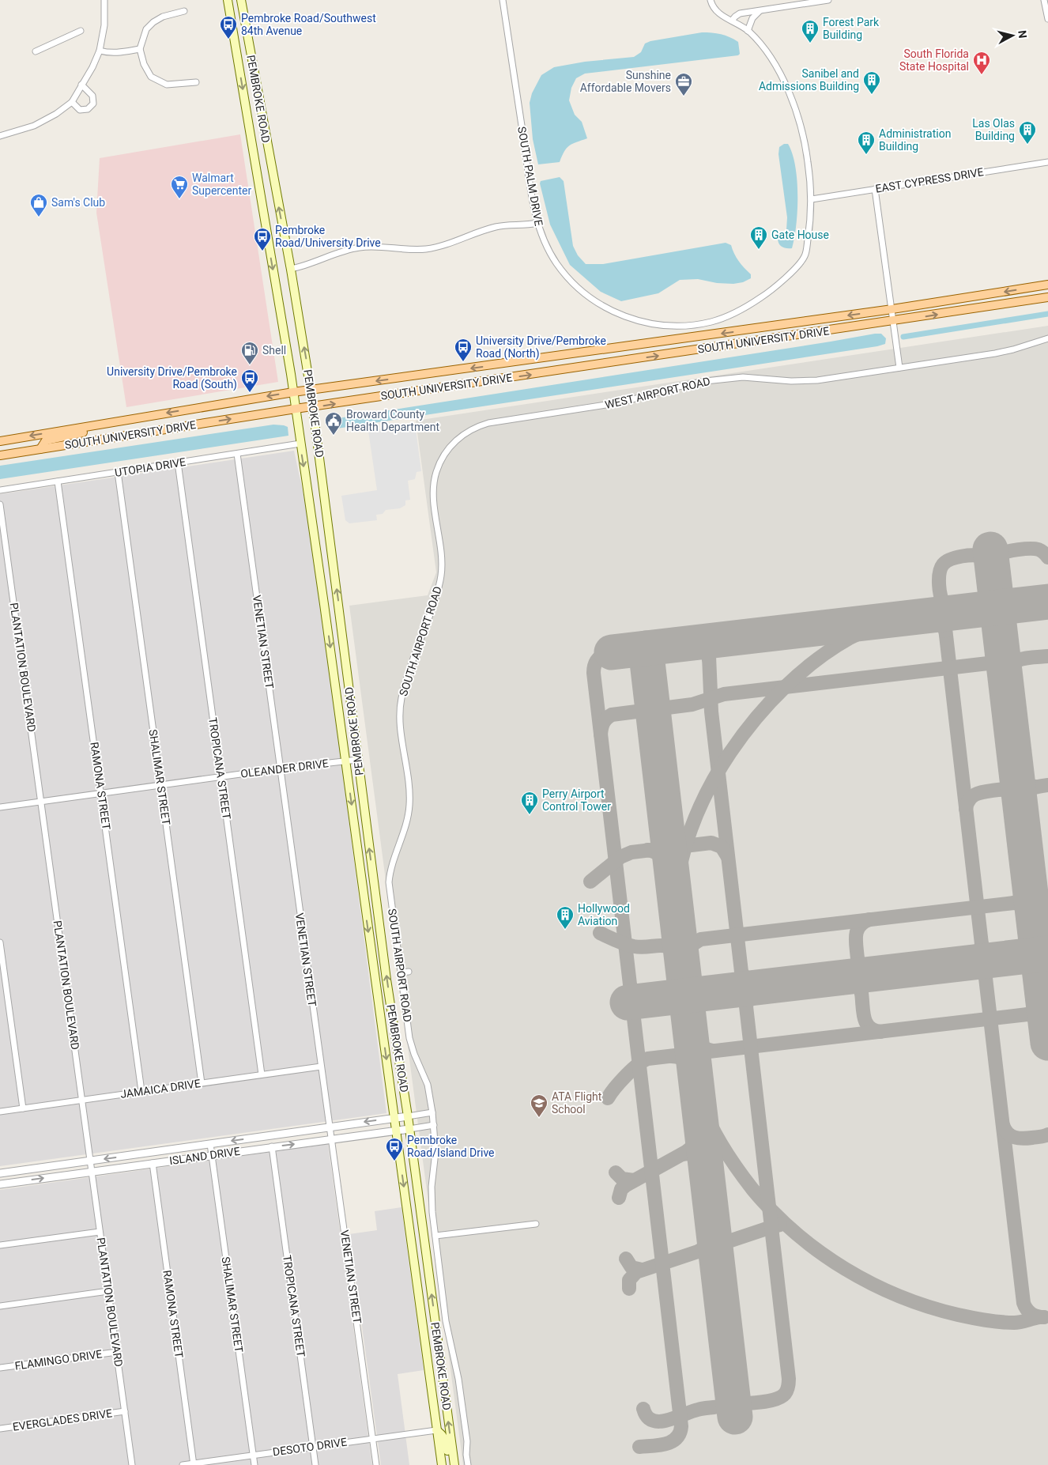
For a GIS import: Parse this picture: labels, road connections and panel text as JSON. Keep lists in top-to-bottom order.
{
  "streets": {
    "main road": ["PEMBROKE ROAD", "SOUTH UNIVERSITY DRIVE"],
    "street": [
      "SOUTH PALM DRIVE",
      "EAST CYPRESS DRIVE",
      "WEST AIRPORT ROAD",
      "UTOPIA DRIVE",
      "SOUTH AIRPORT ROAD",
      "VENETIAN STREET",
      "PLANTATION BOULEVARD",
      "TROPICANA STREET",
      "OLEANDER DRIVE",
      "SHALIMAR STREET",
      "RAMONA STREET",
      "JAMAICA DRIVE",
      "ISLAND DRIVE",
      "FLAMINGO DRIVE",
      "EVERGLADES DRIVE",
      "DESOTO DRIVE"
    ]
  },
  "crossings": [
    ["PEMBROKE ROAD", "SOUTH UNIVERSITY DRIVE"],
    ["PEMBROKE ROAD", "UTOPIA DRIVE"],
    ["PEMBROKE ROAD", "OLEANDER DRIVE"],
    ["PEMBROKE ROAD", "ISLAND DRIVE"],
    ["PEMBROKE ROAD", "DESOTO DRIVE"],
    ["SOUTH PALM DRIVE", "EAST CYPRESS DRIVE"],
    ["WEST AIRPORT ROAD", "SOUTH AIRPORT ROAD"],
    ["UTOPIA DRIVE", "VENETIAN STREET"],
    ["UTOPIA DRIVE", "TROPICANA STREET"],
    ["UTOPIA DRIVE", "SHALIMAR STREET"],
    ["UTOPIA DRIVE", "RAMONA STREET"],
    ["VENETIAN STREET", "OLEANDER DRIVE"],
    ["VENETIAN STREET", "JAMAICA DRIVE"],
    ["VENETIAN STREET", "ISLAND DRIVE"],
    ["VENETIAN STREET", "DESOTO DRIVE"],
    ["PLANTATION BOULEVARD", "OLEANDER DRIVE"],
    ["PLANTATION BOULEVARD", "JAMAICA DRIVE"],
    ["PLANTATION BOULEVARD", "ISLAND DRIVE"],
    ["PLANTATION BOULEVARD", "FLAMINGO DRIVE"],
    ["PLANTATION BOULEVARD", "EVERGLADES DRIVE"],
    ["TROPICANA STREET", "OLEANDER DRIVE"],
    ["TROPICANA STREET", "JAMAICA DRIVE"],
    ["TROPICANA STREET", "ISLAND DRIVE"],
    ["TROPICANA STREET", "DESOTO DRIVE"],
    ["OLEANDER DRIVE", "SHALIMAR STREET"],
    ["OLEANDER DRIVE", "RAMONA STREET"],
    ["SHALIMAR STREET", "JAMAICA DRIVE"],
    ["SHALIMAR STREET", "ISLAND DRIVE"],
    ["SHALIMAR STREET", "DESOTO DRIVE"],
    ["RAMONA STREET", "JAMAICA DRIVE"],
    ["RAMONA STREET", "ISLAND DRIVE"],
    ["RAMONA STREET", "DESOTO DRIVE"]
  ],
  "places": {
    "bus stop": [
      "Pembroke Road/Southwest 84th Avenue",
      "Pembroke Road/University Drive",
      "University Drive/Pembroke Road (North)",
      "University Drive/Pembroke Road (South)",
      "Pembroke Road/Island Drive"
    ],
    "building": [
      "Forest Park Building",
      "Sanibel and Admissions Building",
      "Las Olas Building",
      "Administration Building",
      "Gate House",
      "Perry Airport Control Tower",
      "Hollywood Aviation"
    ],
    "hospital": ["South Florida State Hospital"],
    "office": ["Sunshine Affordable Movers"],
    "supermarket": ["Walmart Supercenter"],
    "shop": ["Sam's Club"],
    "fuel station": ["Shell"],
    "public building": ["Broward County Health Department"],
    "school or university": ["ATA Flight School"]
  },
  "north": "right"
}
